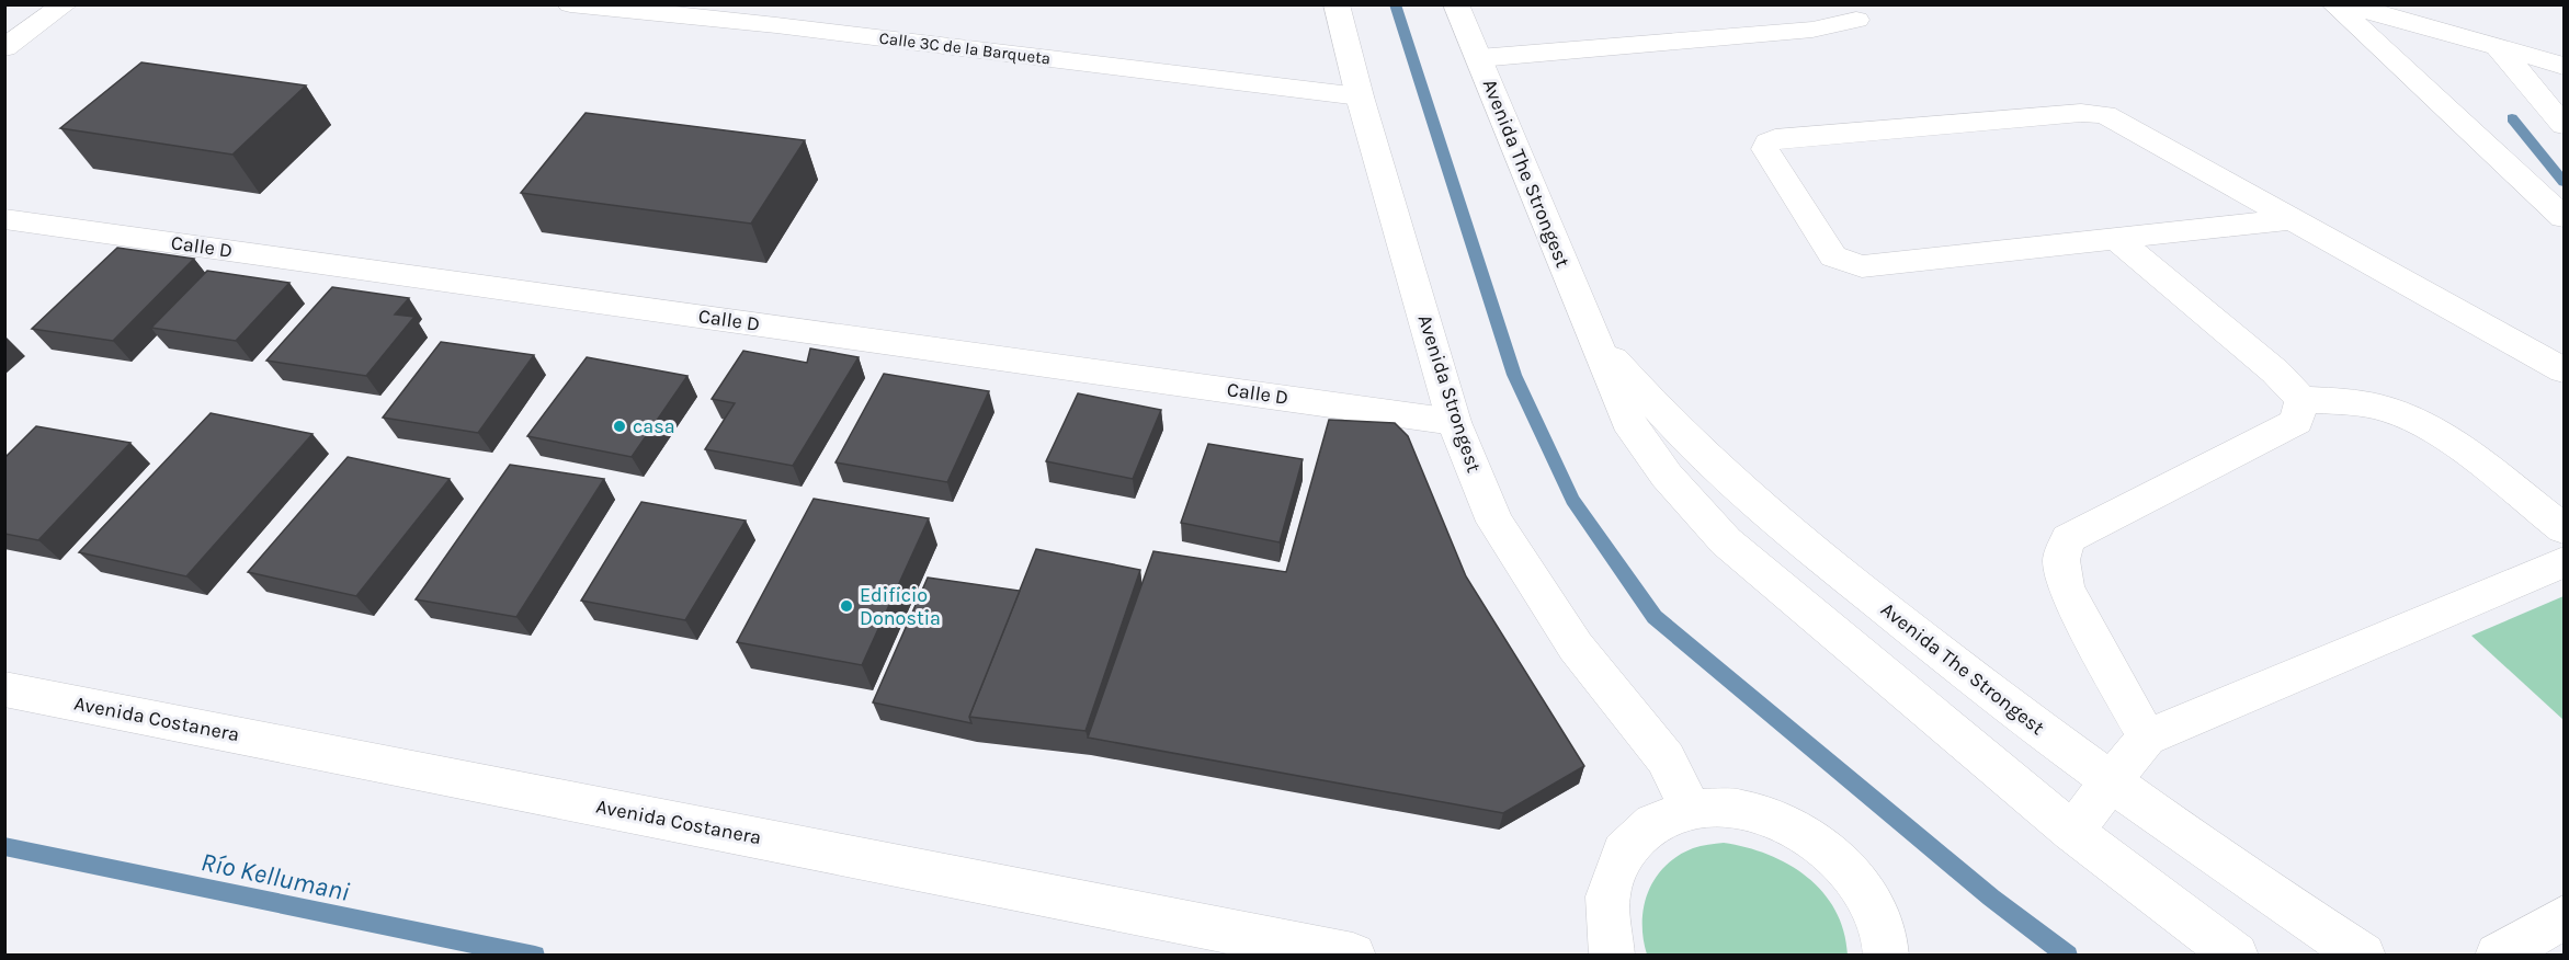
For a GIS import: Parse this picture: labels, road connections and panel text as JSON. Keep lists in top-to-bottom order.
{
  "streets": {
    "street": [
      "Calle 3C de la Barqueta",
      "Avenida The Strongest",
      "Calle D",
      "Avenida Strongest",
      "Avenida Costanera"
    ]
  },
  "crossings": [
    ["Calle 3C de la Barqueta", "Avenida Strongest"],
    ["Calle D", "Avenida Strongest"]
  ],
  "water": ["Río Kellumani"],
  "places": ["casa", "Edificio Donostia"]
}
